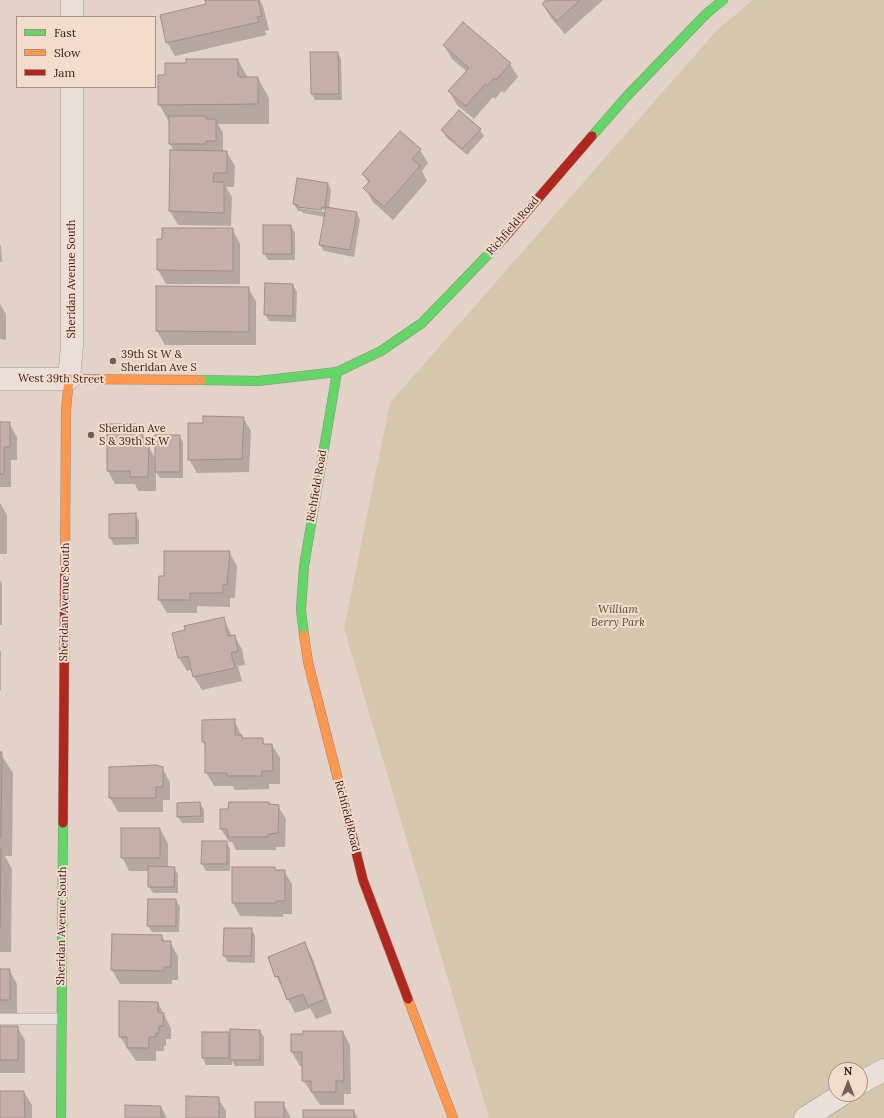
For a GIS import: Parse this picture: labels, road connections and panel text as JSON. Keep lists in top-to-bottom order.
{
  "streets": {
    "street": ["Richfield Road", "Sheridan Avenue South", "West 39th Street"]
  },
  "crossings": [
    ["Richfield Road", "West 39th Street"],
    ["Sheridan Avenue South", "West 39th Street"]
  ],
  "parks": ["William Berry Park"],
  "places": ["39th St W & Sheridan Ave S", "Sheridan Ave S & 39th St W"],
  "legend": ["Fast", "Slow", "Jam"],
  "north": "top"
}
